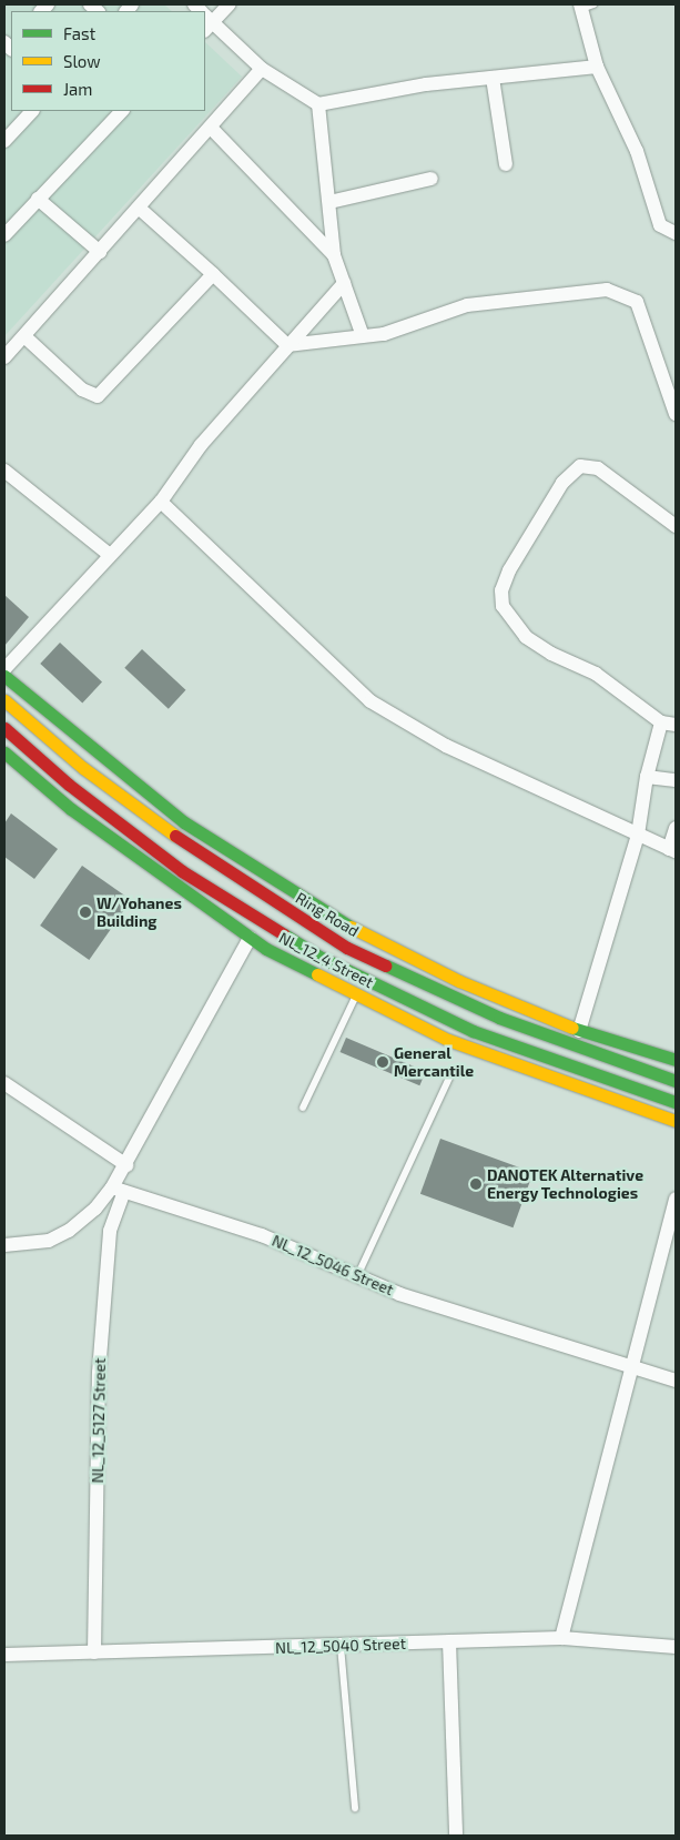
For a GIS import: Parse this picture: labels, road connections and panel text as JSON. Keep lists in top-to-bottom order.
{
  "streets": {
    "main road": ["Ring Road", "NL_12_4 Street"],
    "street": ["NL_12_5046 Street", "NL_12_5127 Street", "NL_12_5040 Street"]
  },
  "crossings": [
    ["NL_12_5046 Street", "NL_12_5127 Street"],
    ["NL_12_5127 Street", "NL_12_5040 Street"]
  ],
  "places": ["W/Yohanes Building", "General Mercantile", "DANOTEK Alternative Energy Technologies"],
  "legend": ["Fast", "Slow", "Jam"]
}
